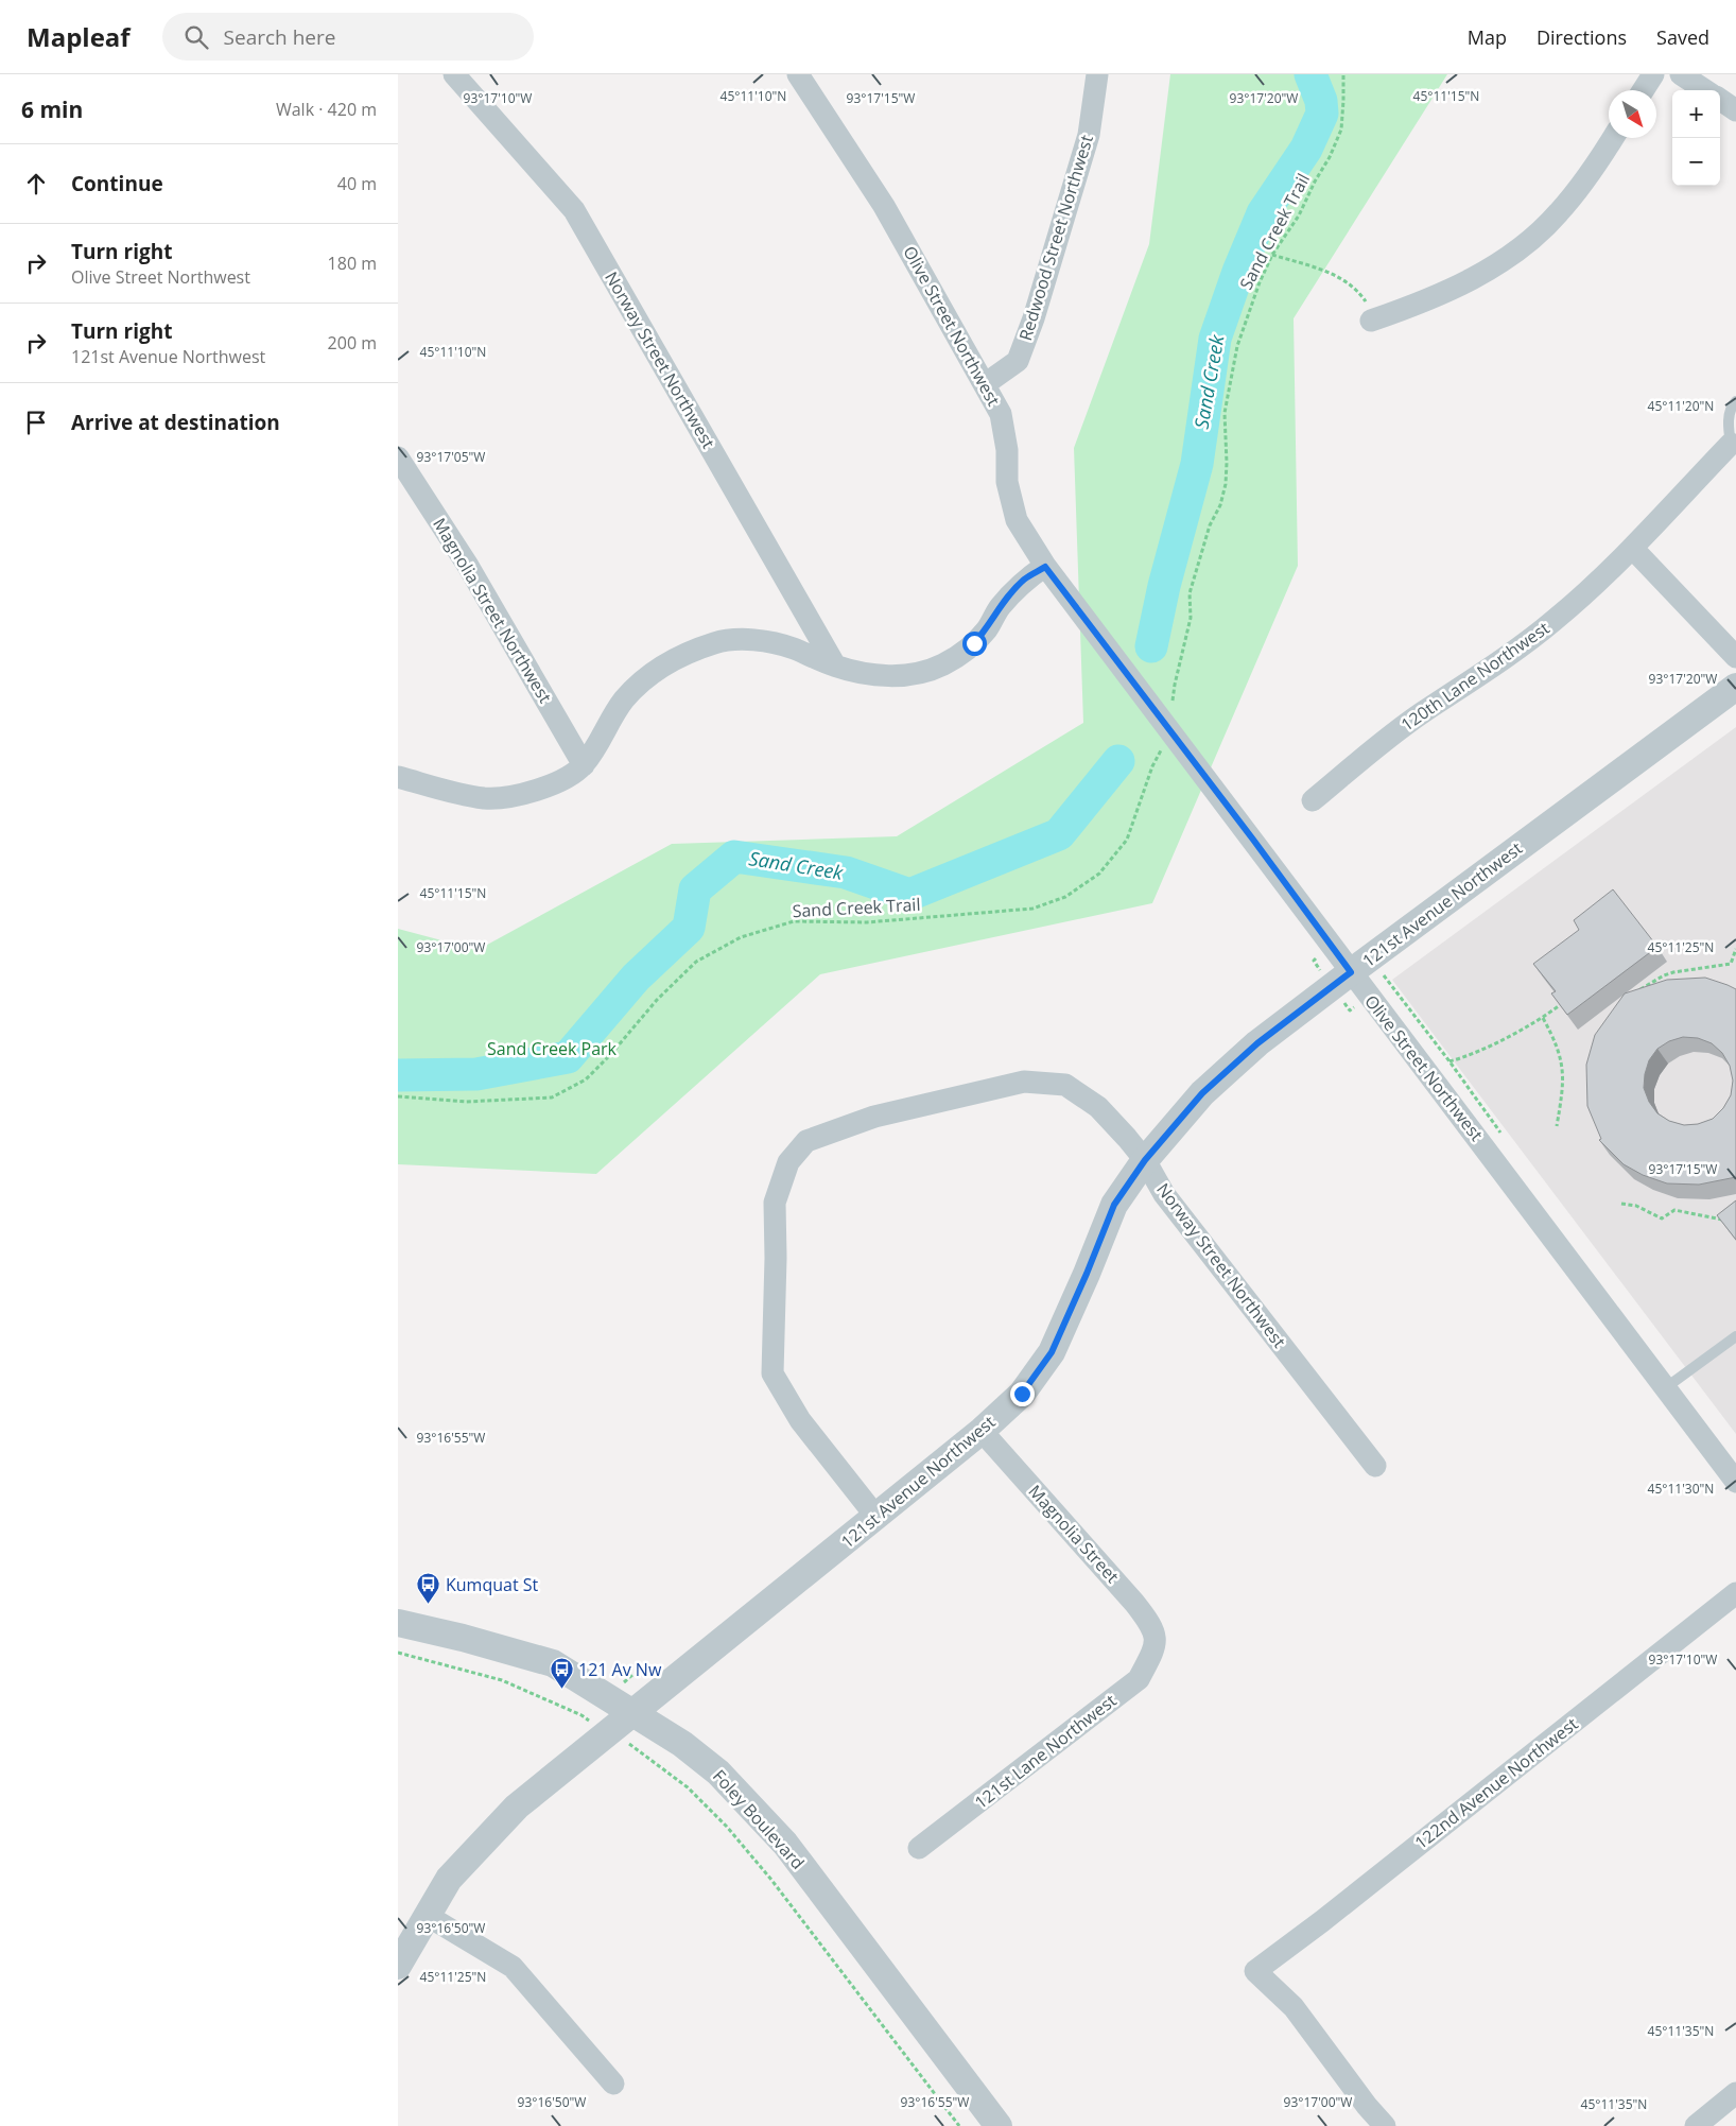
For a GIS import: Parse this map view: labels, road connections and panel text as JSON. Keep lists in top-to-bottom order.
{
  "streets": {
    "street": [
      "Redwood Street Northwest",
      "Olive Street Northwest",
      "Norway Street Northwest",
      "Magnolia Street Northwest",
      "120th Lane Northwest",
      "121st Avenue Northwest",
      "Magnolia Street",
      "121st Lane Northwest",
      "122nd Avenue Northwest",
      "Foley Boulevard"
    ],
    "path": ["Sand Creek Trail"]
  },
  "crossings": [
    ["Redwood Street Northwest", "Olive Street Northwest"],
    ["Olive Street Northwest", "121st Avenue Northwest"],
    ["Norway Street Northwest", "121st Avenue Northwest"],
    ["121st Avenue Northwest", "Magnolia Street"],
    ["121st Avenue Northwest", "Foley Boulevard"],
    ["Magnolia Street", "121st Lane Northwest"]
  ],
  "water": ["Sand Creek"],
  "parks": ["Sand Creek Park"],
  "places": {
    "bus stop": ["Kumquat St", "121 Av Nw"]
  },
  "north": "bottom right",
  "page": {
    "header": "Mapleaf",
    "search": "Search here",
    "nav": ["Map", "Directions", "Saved"],
    "heading": ["6 min", "Walk · 420 m"],
    "map_buttons": ["+", "−"],
    "list": [
      ["Continue", "40 m"],
      ["Turn right", "Olive Street Northwest", "180 m"],
      ["Turn right", "121st Avenue Northwest", "200 m"],
      "Arrive at destination"
    ]
  },
  "coordinates": [
    "45°11'10\"N",
    "45°11'15\"N",
    "93°17'10\"W",
    "93°17'15\"W",
    "93°17'20\"W",
    "45°11'20\"N",
    "93°17'05\"W",
    "45°11'25\"N",
    "93°17'00\"W",
    "93°16'55\"W",
    "45°11'30\"N",
    "93°16'50\"W",
    "45°11'35\"N"
  ]
}
